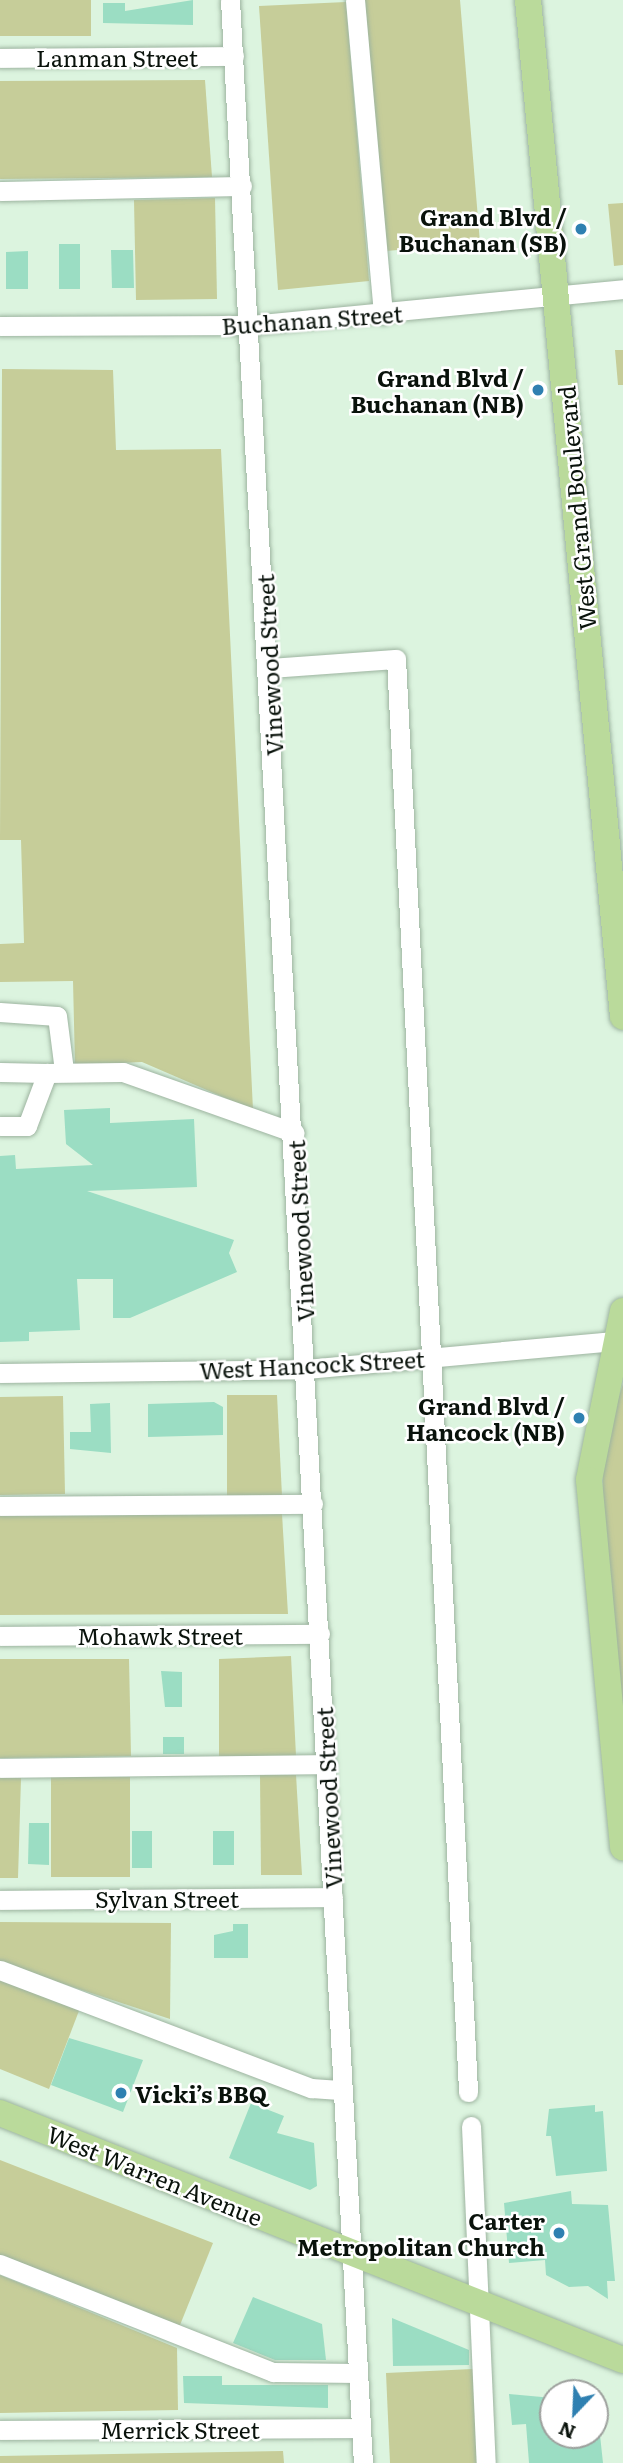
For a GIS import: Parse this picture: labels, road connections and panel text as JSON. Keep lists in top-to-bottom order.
{
  "streets": {
    "main road": ["West Grand Boulevard", "West Warren Avenue"],
    "street": [
      "Lanman Street",
      "Buchanan Street",
      "Vinewood Street",
      "West Hancock Street",
      "Mohawk Street",
      "Sylvan Street",
      "Merrick Street"
    ]
  },
  "crossings": [
    ["Lanman Street", "Vinewood Street"],
    ["Buchanan Street", "West Grand Boulevard"],
    ["Buchanan Street", "Vinewood Street"],
    ["Vinewood Street", "West Hancock Street"],
    ["Vinewood Street", "Mohawk Street"],
    ["Vinewood Street", "Sylvan Street"],
    ["Vinewood Street", "West Warren Avenue"],
    ["Vinewood Street", "Merrick Street"]
  ],
  "places": [
    "Grand Blvd / Buchanan (SB)",
    "Grand Blvd / Buchanan (NB)",
    "Grand Blvd / Hancock (NB)",
    "Vicki’s BBQ",
    "Carter Metropolitan Church"
  ],
  "north": "bottom left"
}
